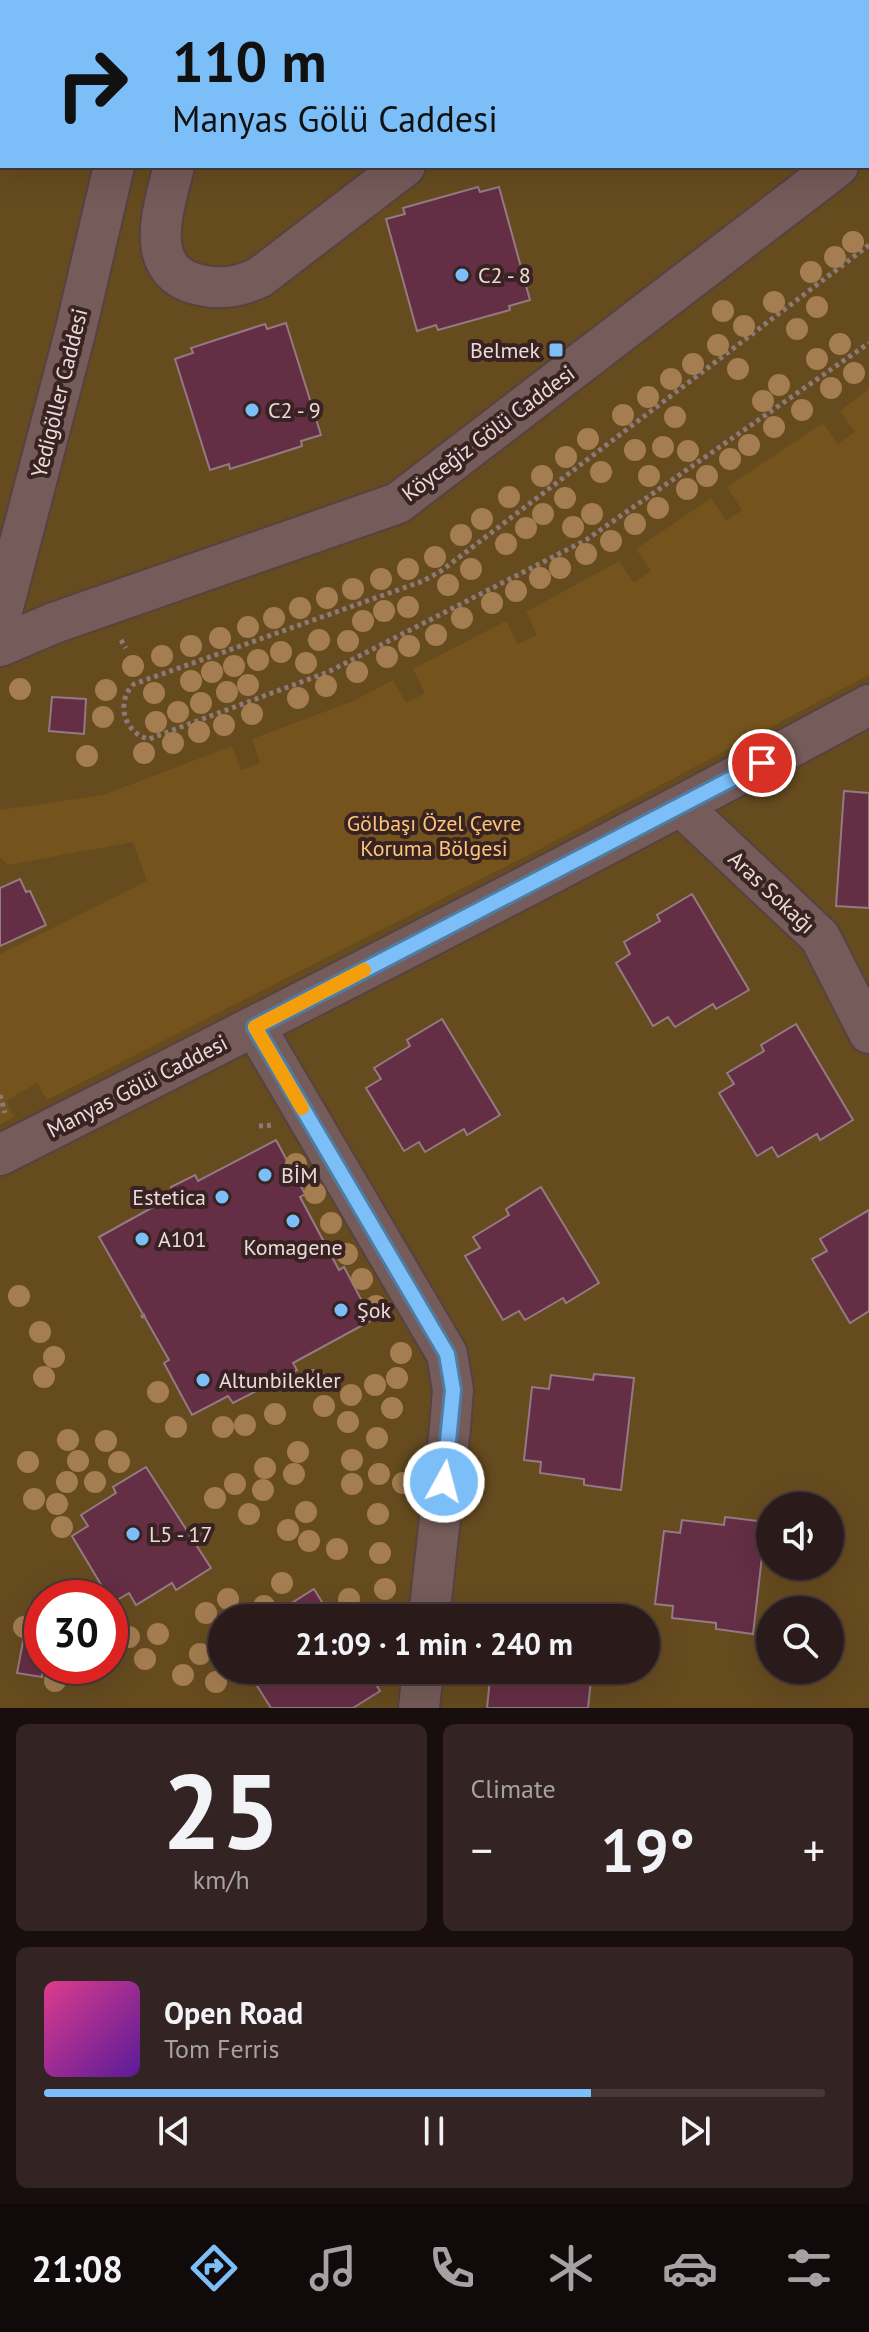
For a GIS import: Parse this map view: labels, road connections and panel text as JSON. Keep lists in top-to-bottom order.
{
  "streets": {
    "street": [
      "Yedigöller Caddesi",
      "Köyceğiz Gölü Caddesi",
      "Aras Sokağı",
      "Manyas Gölü Caddesi"
    ]
  },
  "crossings": [
    ["Aras Sokağı", "Manyas Gölü Caddesi"]
  ],
  "parks": ["Gölbaşı Özel Çevre Koruma Bölgesi"],
  "places": {
    "other": [
      "C2 - 8",
      "C2 - 9",
      "BİM",
      "Estetica",
      "Komagene",
      "A101",
      "Şok",
      "Altunbilekler",
      "L5 - 17"
    ],
    "transit": ["Belmek"]
  },
  "page": {
    "turn": ["110 m", "Manyas Gölü Caddesi"],
    "limit": "30",
    "trip": "21:09 · 1 min · 240 m",
    "tile": [
      ["25", "km/h"],
      "Climate"
    ],
    "heat": ["−", "19°", "+"],
    "song": ["Open Road", "Tom Ferris"],
    "tabs": "21:08"
  }
}
